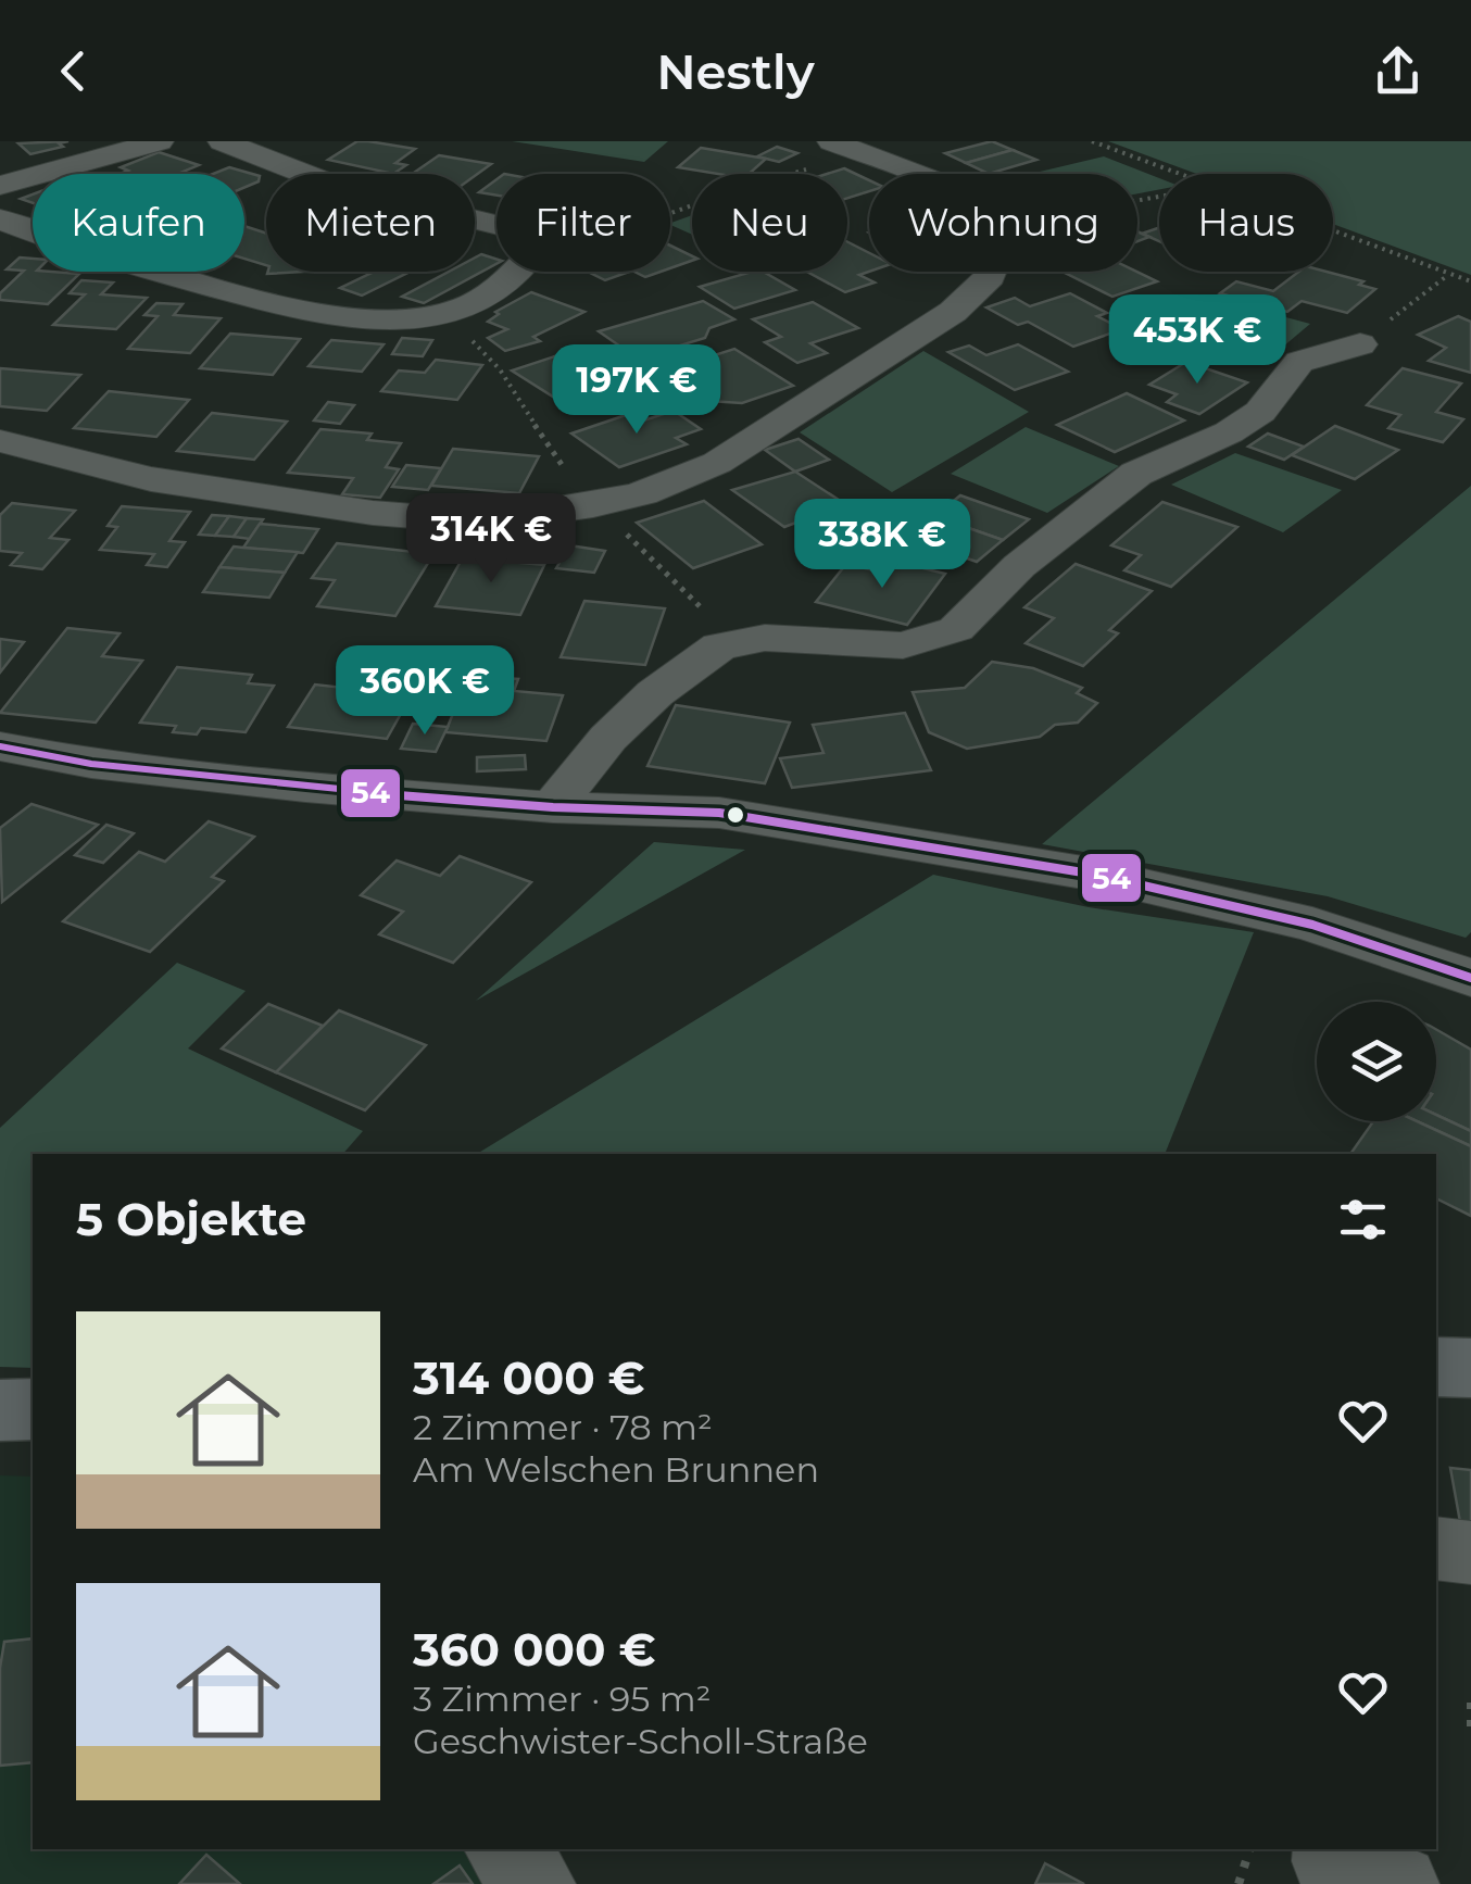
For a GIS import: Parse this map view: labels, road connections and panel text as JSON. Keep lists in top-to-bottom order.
{
  "lines": ["transit line 54"],
  "page": {
    "header": "Nestly",
    "chip": [
      "Kaufen",
      "Mieten",
      "Filter",
      "Neu",
      "Wohnung",
      "Haus"
    ],
    "price": [
      "453K €",
      "197K €",
      "314K €",
      "338K €",
      "360K €"
    ],
    "heading": "5 Objekte",
    "list": [
      {
        "name": "314 000 €",
        "note": "2 Zimmer · 78 m² · Am Welschen Brunnen"
      },
      {
        "name": "360 000 €",
        "note": "3 Zimmer · 95 m² · Geschwister-Scholl-Straße"
      }
    ]
  }
}
